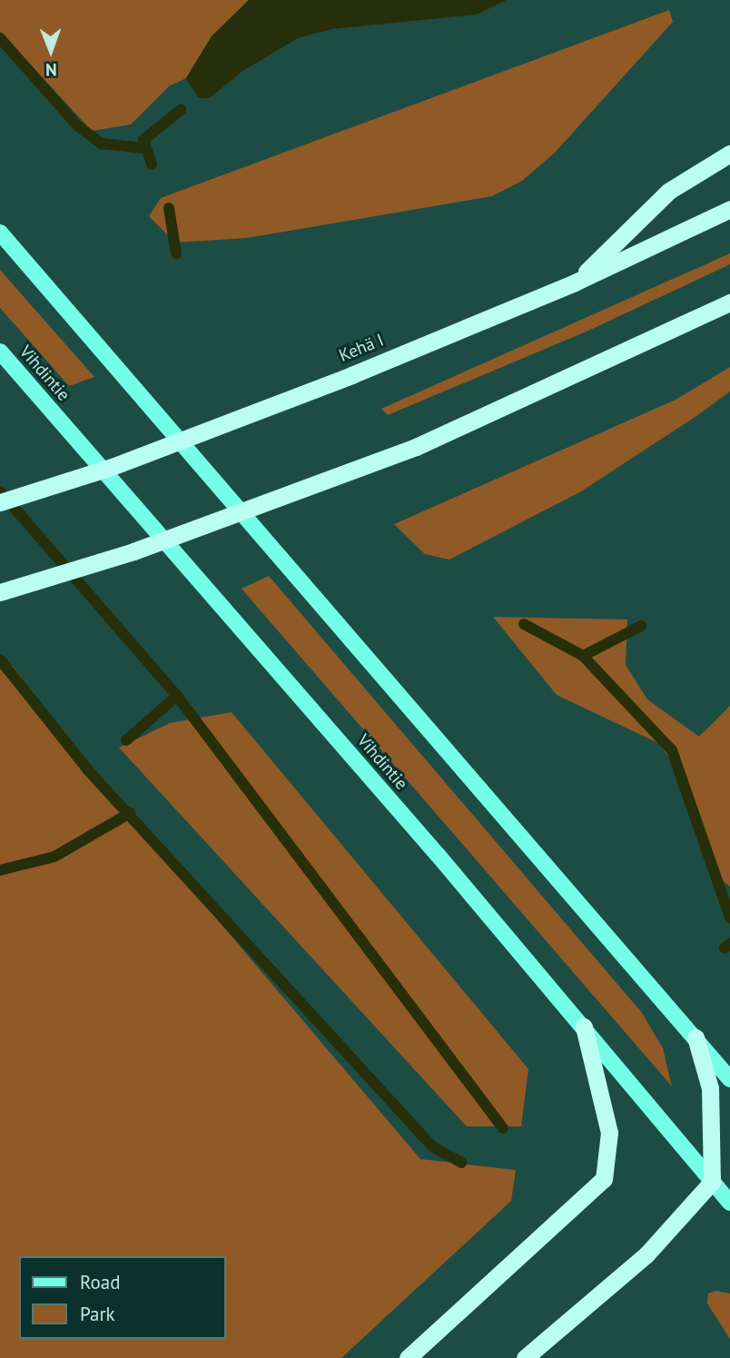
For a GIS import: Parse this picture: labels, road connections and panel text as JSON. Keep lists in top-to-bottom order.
{
  "streets": {
    "highway": ["Kehä I"],
    "main road": ["Vihdintie"]
  },
  "legend": ["Road", "Park"],
  "north": "bottom"
}
